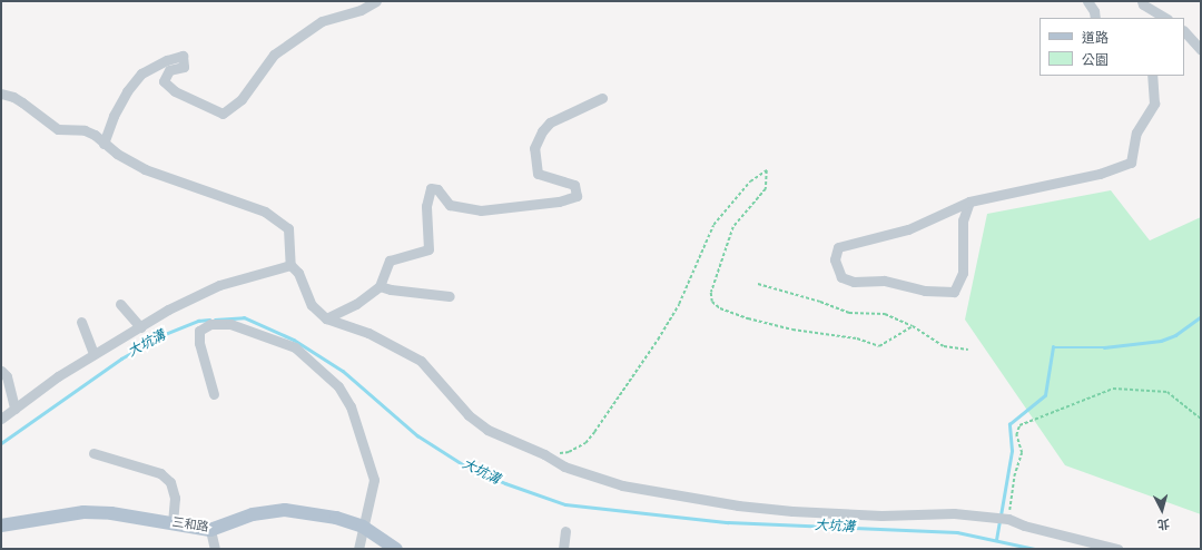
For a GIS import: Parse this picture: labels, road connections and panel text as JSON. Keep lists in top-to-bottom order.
{
  "streets": {
    "main road": ["三和路"]
  },
  "water": ["大坑溝"],
  "legend": ["道路", "公園"],
  "north": "bottom"
}
